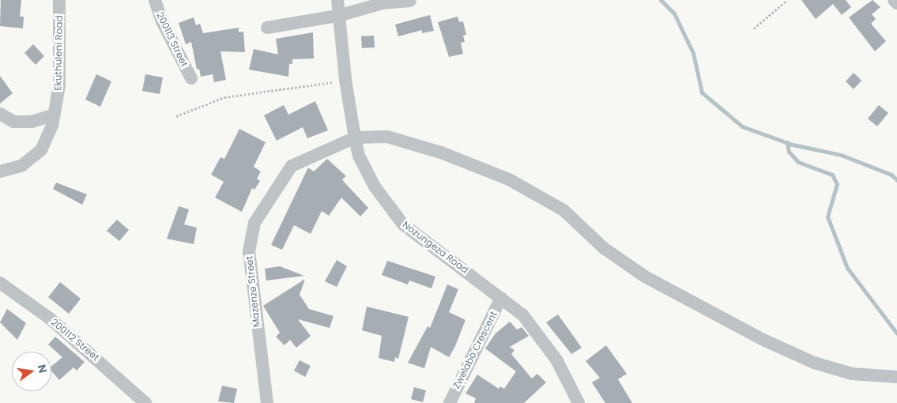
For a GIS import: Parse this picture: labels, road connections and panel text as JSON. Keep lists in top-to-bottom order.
{
  "streets": {
    "street": [
      "200113 Street",
      "Ekuthuleni Road",
      "Nozungeza Road",
      "Mazenze Street",
      "200112 Street",
      "Zwelabo Crescent"
    ]
  },
  "crossings": [
    ["Nozungeza Road", "Mazenze Street"],
    ["Nozungeza Road", "Zwelabo Crescent"]
  ],
  "north": "right"
}
